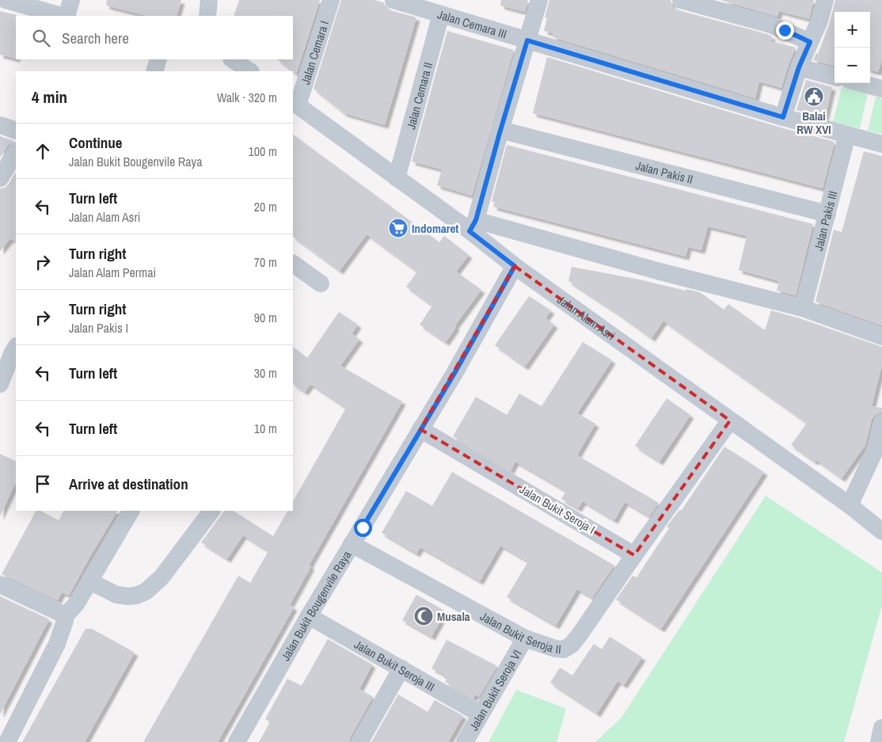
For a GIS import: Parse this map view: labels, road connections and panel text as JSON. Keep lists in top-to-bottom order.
{
  "streets": {
    "street": [
      "Jalan Cemara III",
      "Jalan Cemara I",
      "Jalan Cemara II",
      "Jalan Pakis II",
      "Jalan Pakis III",
      "Jalan Alam Asri",
      "Jalan Bukit Seroja I",
      "Jalan Bukit Bougenvile Raya",
      "Jalan Bukit Seroja II",
      "Jalan Bukit Seroja III",
      "Jalan Bukit Seroja VI"
    ]
  },
  "crossings": [
    ["Jalan Cemara III", "Jalan Cemara II"],
    ["Jalan Cemara III", "Jalan Pakis III"],
    ["Jalan Cemara I", "Jalan Alam Asri"],
    ["Jalan Cemara II", "Jalan Alam Asri"],
    ["Jalan Pakis II", "Jalan Pakis III"],
    ["Jalan Alam Asri", "Jalan Bukit Bougenvile Raya"],
    ["Jalan Bukit Seroja I", "Jalan Bukit Bougenvile Raya"],
    ["Jalan Bukit Seroja I", "Jalan Bukit Seroja II"],
    ["Jalan Bukit Bougenvile Raya", "Jalan Bukit Seroja II"],
    ["Jalan Bukit Bougenvile Raya", "Jalan Bukit Seroja III"],
    ["Jalan Bukit Seroja II", "Jalan Bukit Seroja VI"],
    ["Jalan Bukit Seroja III", "Jalan Bukit Seroja VI"]
  ],
  "places": {
    "public building": ["Balai RW XVI"],
    "supermarket": ["Indomaret"],
    "mosque": ["Musala"]
  },
  "page": {
    "map_buttons": ["+", "−"],
    "search": "Search here",
    "heading": ["4 min", "Walk · 320 m"],
    "list": [
      ["Continue", "Jalan Bukit Bougenvile Raya", "100 m"],
      ["Turn left", "Jalan Alam Asri", "20 m"],
      ["Turn right", "Jalan Alam Permai", "70 m"],
      ["Turn right", "Jalan Pakis I", "90 m"],
      ["Turn left", "30 m"],
      ["Turn left", "10 m"],
      "Arrive at destination"
    ]
  }
}
